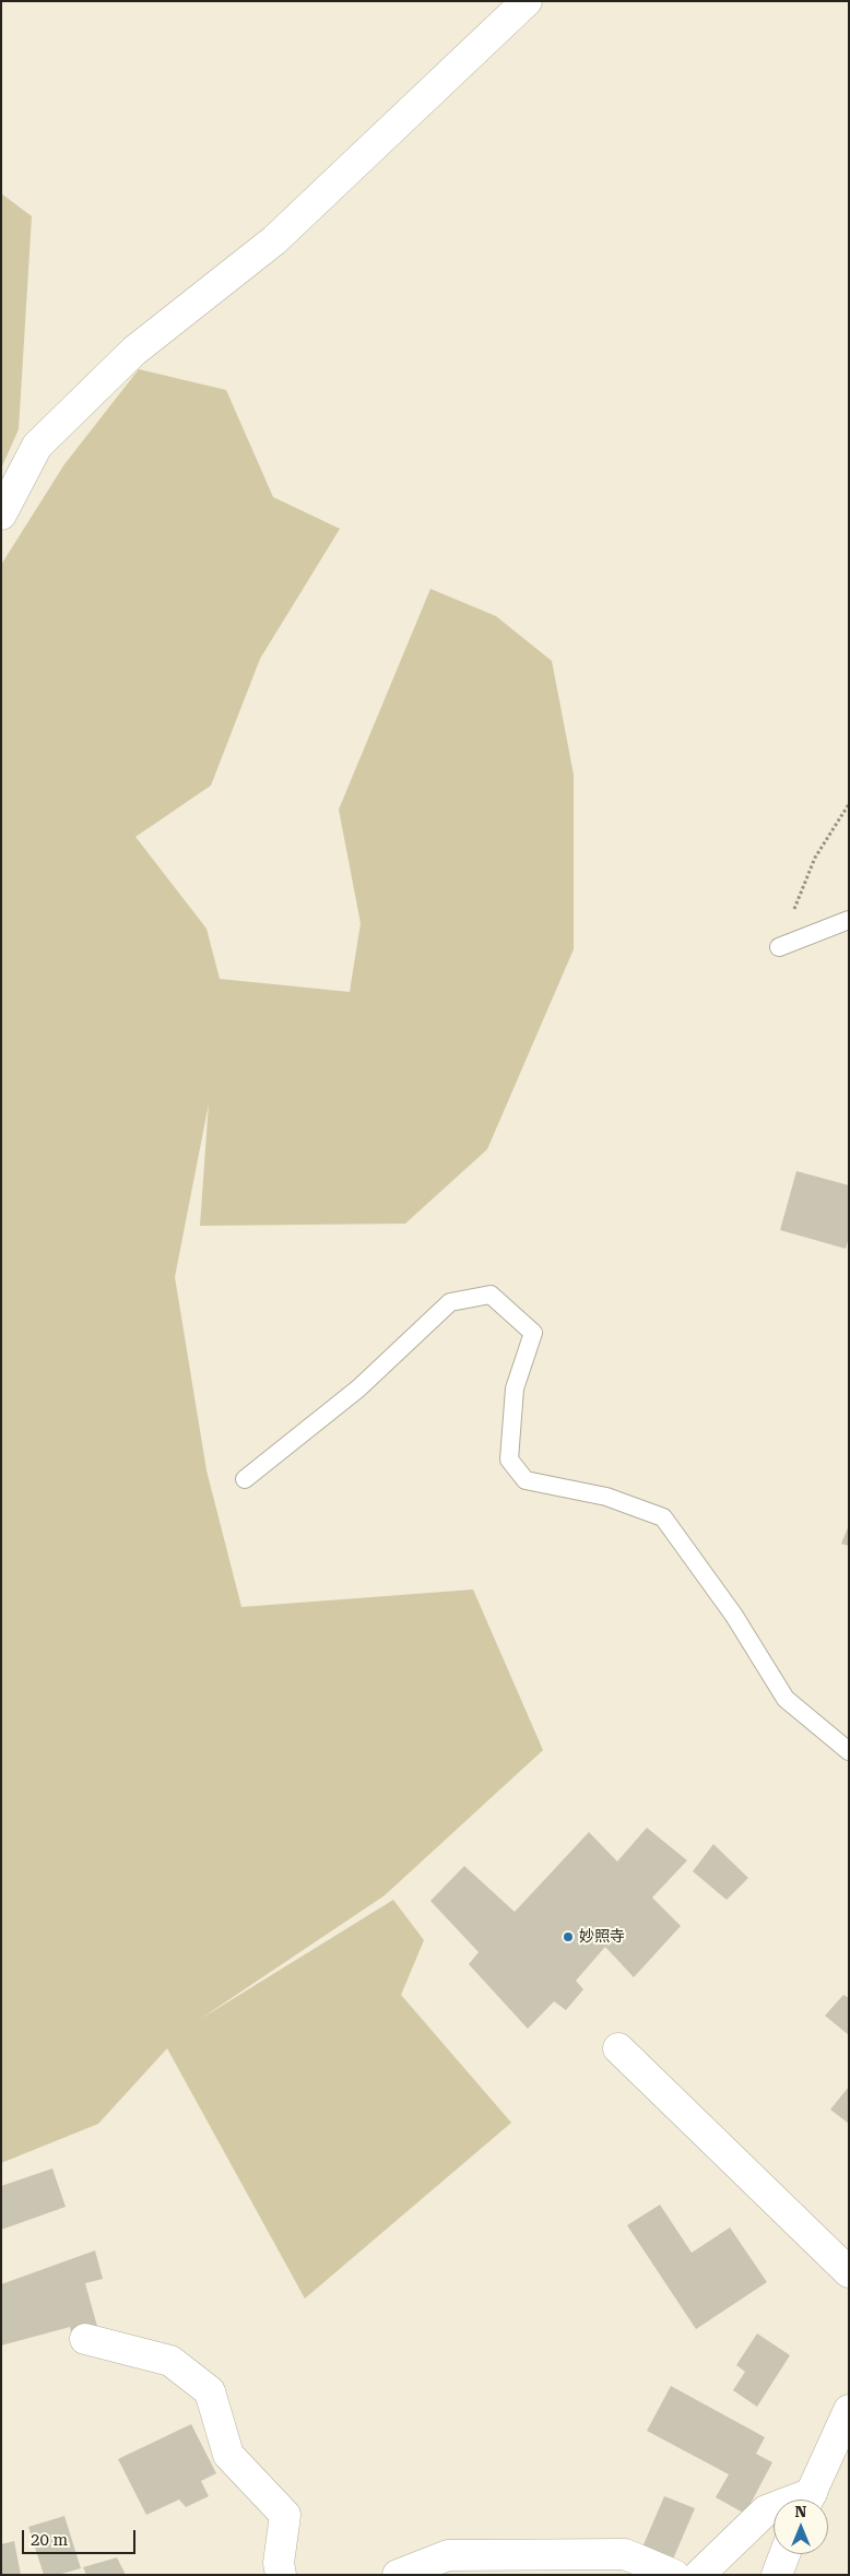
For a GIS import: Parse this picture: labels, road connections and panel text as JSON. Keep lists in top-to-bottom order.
{
  "places": ["妙照寺"],
  "scale_bar": "20 m",
  "north": "top"
}
